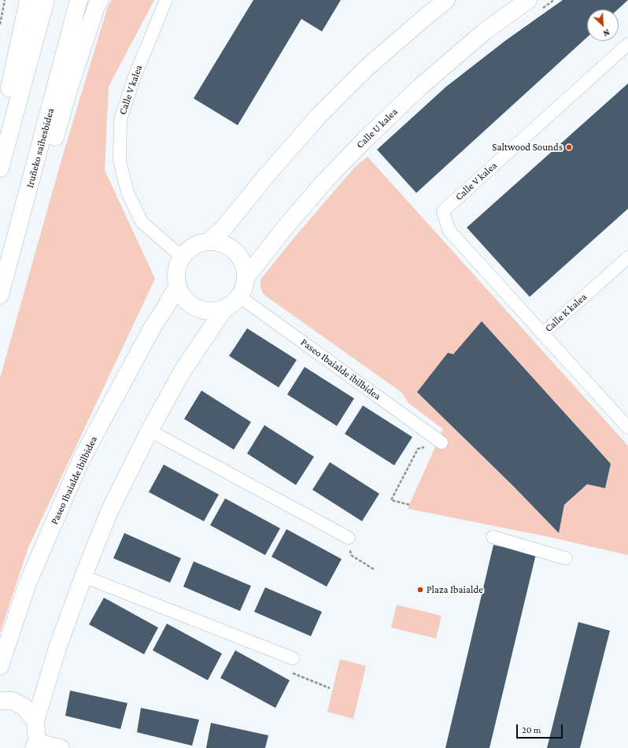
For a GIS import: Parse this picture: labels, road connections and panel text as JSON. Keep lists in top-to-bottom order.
{
  "streets": {
    "main road": ["Calle U kalea", "Iruñeko saihesbidea", "Paseo Ibaialde ibilbidea"],
    "street": ["Calle V kalea", "Calle K kalea"]
  },
  "crossings": [
    ["Calle V kalea", "Calle U kalea"],
    ["Calle V kalea", "Calle K kalea"],
    ["Calle V kalea", "Paseo Ibaialde ibilbidea"],
    ["Calle U kalea", "Paseo Ibaialde ibilbidea"]
  ],
  "places": ["Saltwood Sounds", "Plaza Ibaialde"],
  "scale_bar": "20 m",
  "north": "bottom right"
}
